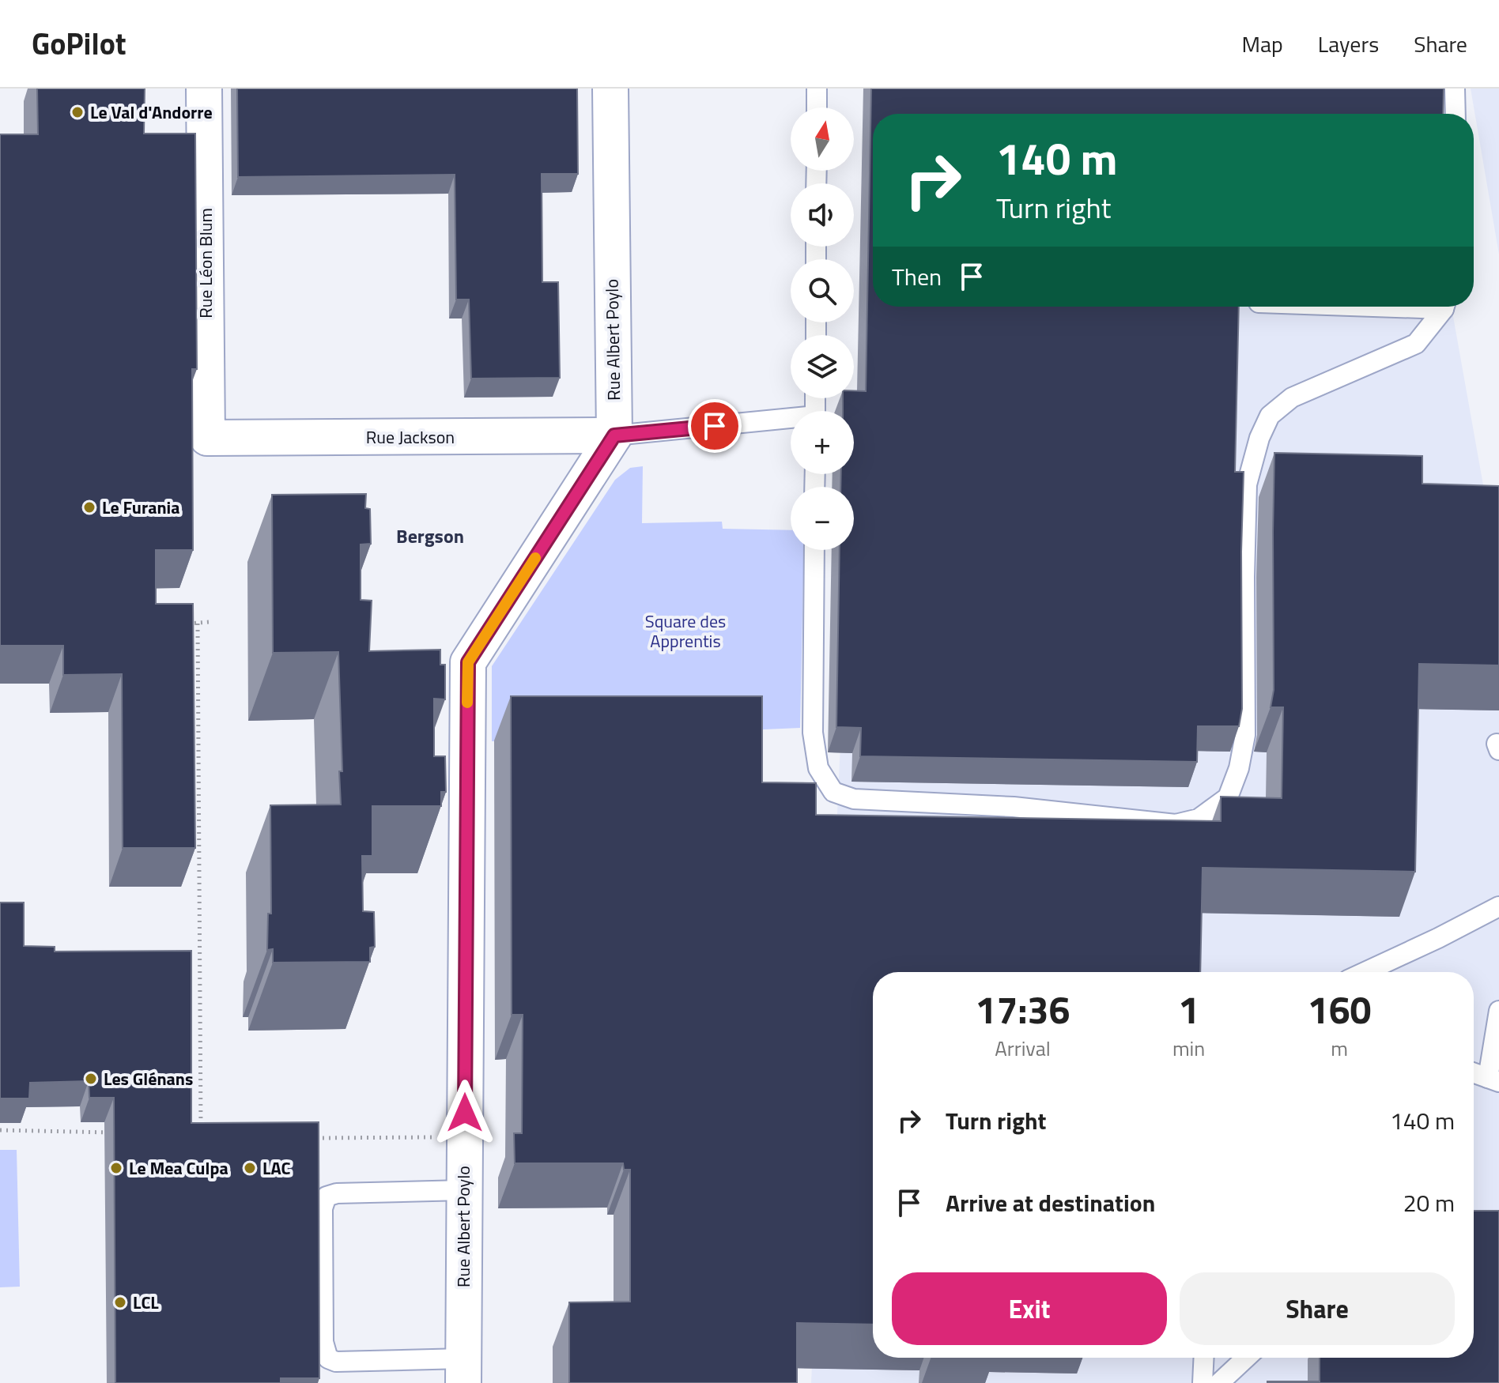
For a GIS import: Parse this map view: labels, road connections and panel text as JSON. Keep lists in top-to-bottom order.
{
  "streets": {
    "street": ["Rue Léon Blum", "Rue Albert Poylo", "Rue Jackson"]
  },
  "crossings": [
    ["Rue Léon Blum", "Rue Jackson"],
    ["Rue Albert Poylo", "Rue Jackson"]
  ],
  "districts": ["Bergson"],
  "parks": ["Square des Apprentis"],
  "places": [
    "Le Val d'Andorre",
    "Le Furania",
    "Les Glénans",
    "Le Mea Culpa",
    "LAC",
    "LCL"
  ],
  "north": "top",
  "page": {
    "header": "GoPilot",
    "nav": ["Map", "Layers", "Share"],
    "map_buttons": ["+", "−"],
    "turn": ["140 m", "Turn right"],
    "then": "Then",
    "eta": [
      "17:36",
      "Arrival",
      "1",
      "min",
      "160",
      "m"
    ],
    "list": [
      {
        "name": "Turn right",
        "value": "140 m"
      },
      {
        "name": "Arrive at destination",
        "value": "20 m"
      }
    ],
    "buttons": ["Exit", "Share"]
  }
}
